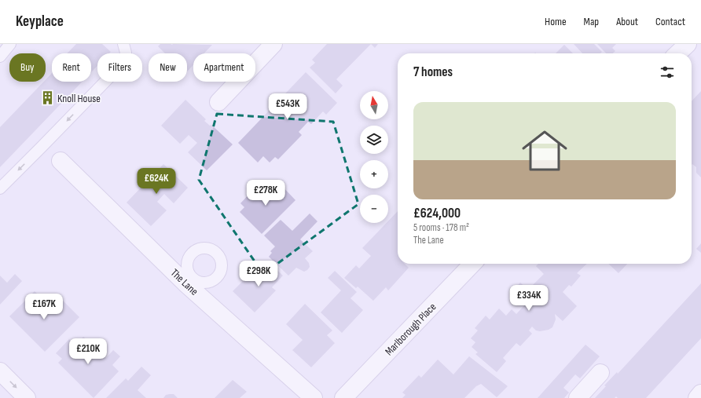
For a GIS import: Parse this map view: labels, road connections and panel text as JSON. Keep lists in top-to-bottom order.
{
  "streets": {
    "street": ["The Lane", "Marlborough Place"]
  },
  "places": {
    "building": ["Knoll House"]
  },
  "north": "top",
  "page": {
    "header": "Keyplace",
    "nav": [
      "Home",
      "Map",
      "About",
      "Contact"
    ],
    "chip": [
      "Buy",
      "Rent",
      "Filters",
      "New",
      "Apartment"
    ],
    "heading": "7 homes",
    "map_buttons": ["+", "−"],
    "list": [
      {
        "name": "£624,000",
        "note": "5 rooms · 178 m² · The Lane"
      }
    ],
    "price": [
      "£543K",
      "£624K",
      "£278K",
      "£298K",
      "£334K",
      "£167K",
      "£210K"
    ]
  }
}
